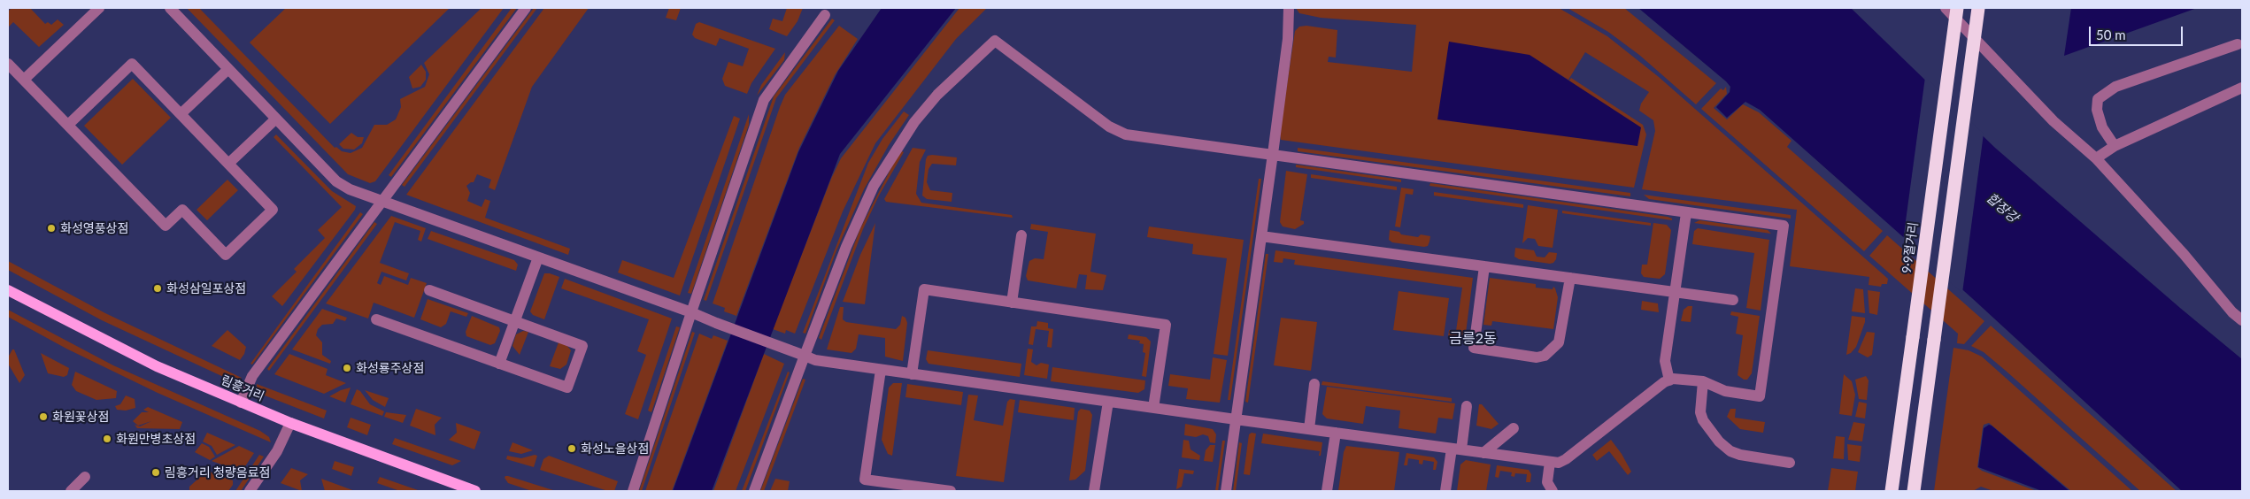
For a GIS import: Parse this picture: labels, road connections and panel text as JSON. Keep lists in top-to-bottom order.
{
  "streets": {
    "highway": ["9·9절거리"],
    "main road": ["림흥거리"]
  },
  "districts": ["금릉2동"],
  "water": ["합장강"],
  "places": [
    "화성영풍상점",
    "화성삼일포상점",
    "화성룡주상점",
    "화원꽃상점",
    "화원만병초상점",
    "화성노을상점",
    "림흥거리 청량음료점"
  ],
  "scale_bar": "50 m"
}
